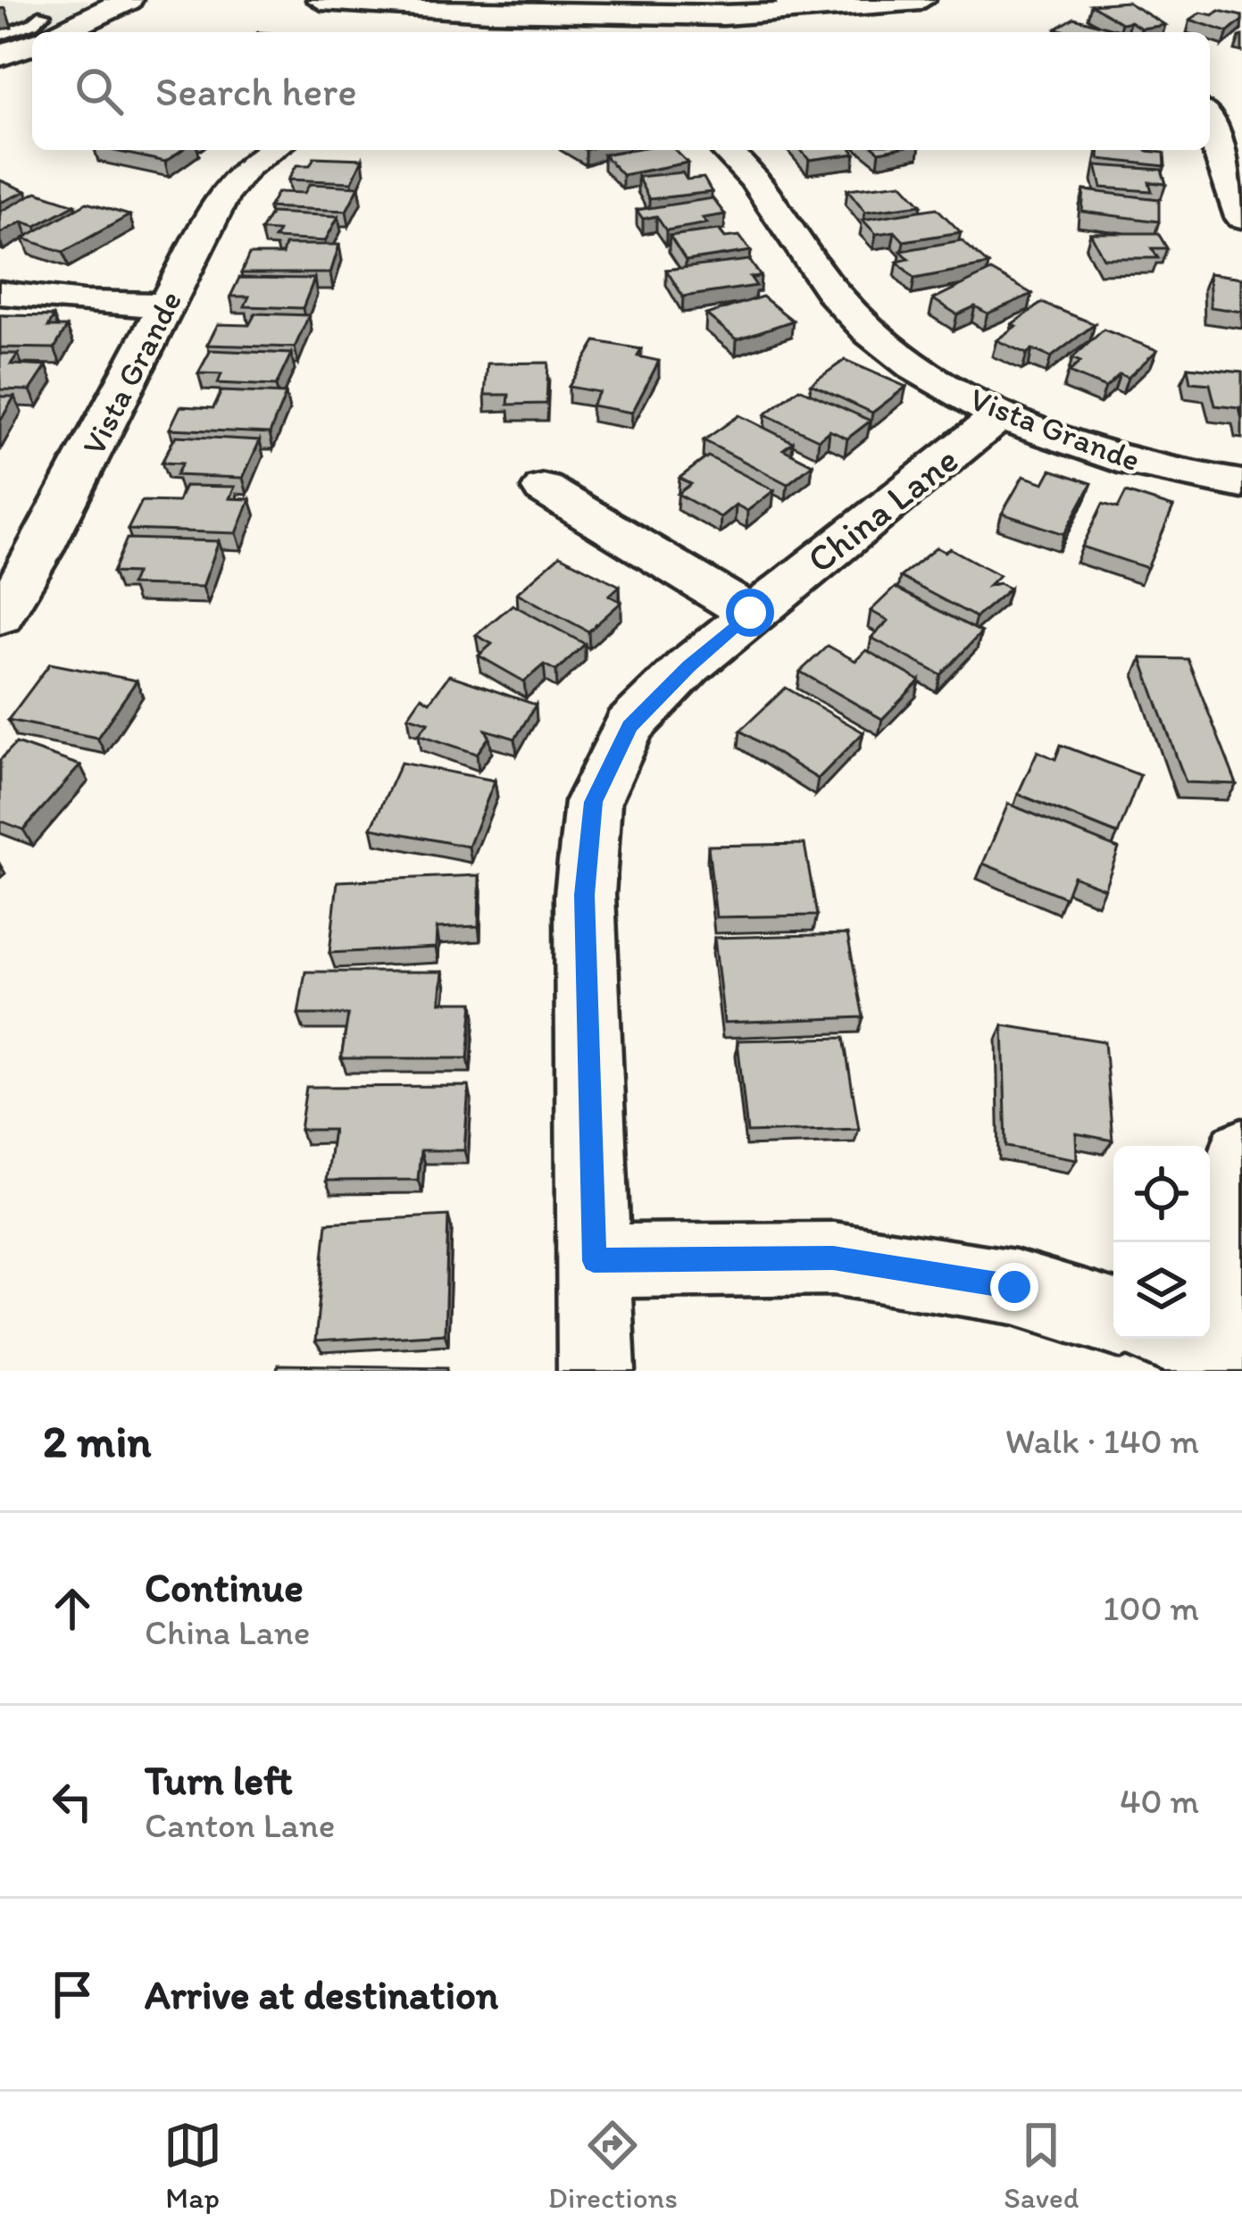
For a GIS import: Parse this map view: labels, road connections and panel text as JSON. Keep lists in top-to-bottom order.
{
  "streets": {
    "street": ["Vista Grande", "China Lane"]
  },
  "crossings": [
    ["Vista Grande", "China Lane"]
  ],
  "page": {
    "search": "Search here",
    "heading": ["2 min", "Walk · 140 m"],
    "list": [
      ["Continue", "China Lane", "100 m"],
      ["Turn left", "Canton Lane", "40 m"],
      "Arrive at destination"
    ],
    "nav": ["Map", "Directions", "Saved"]
  }
}
